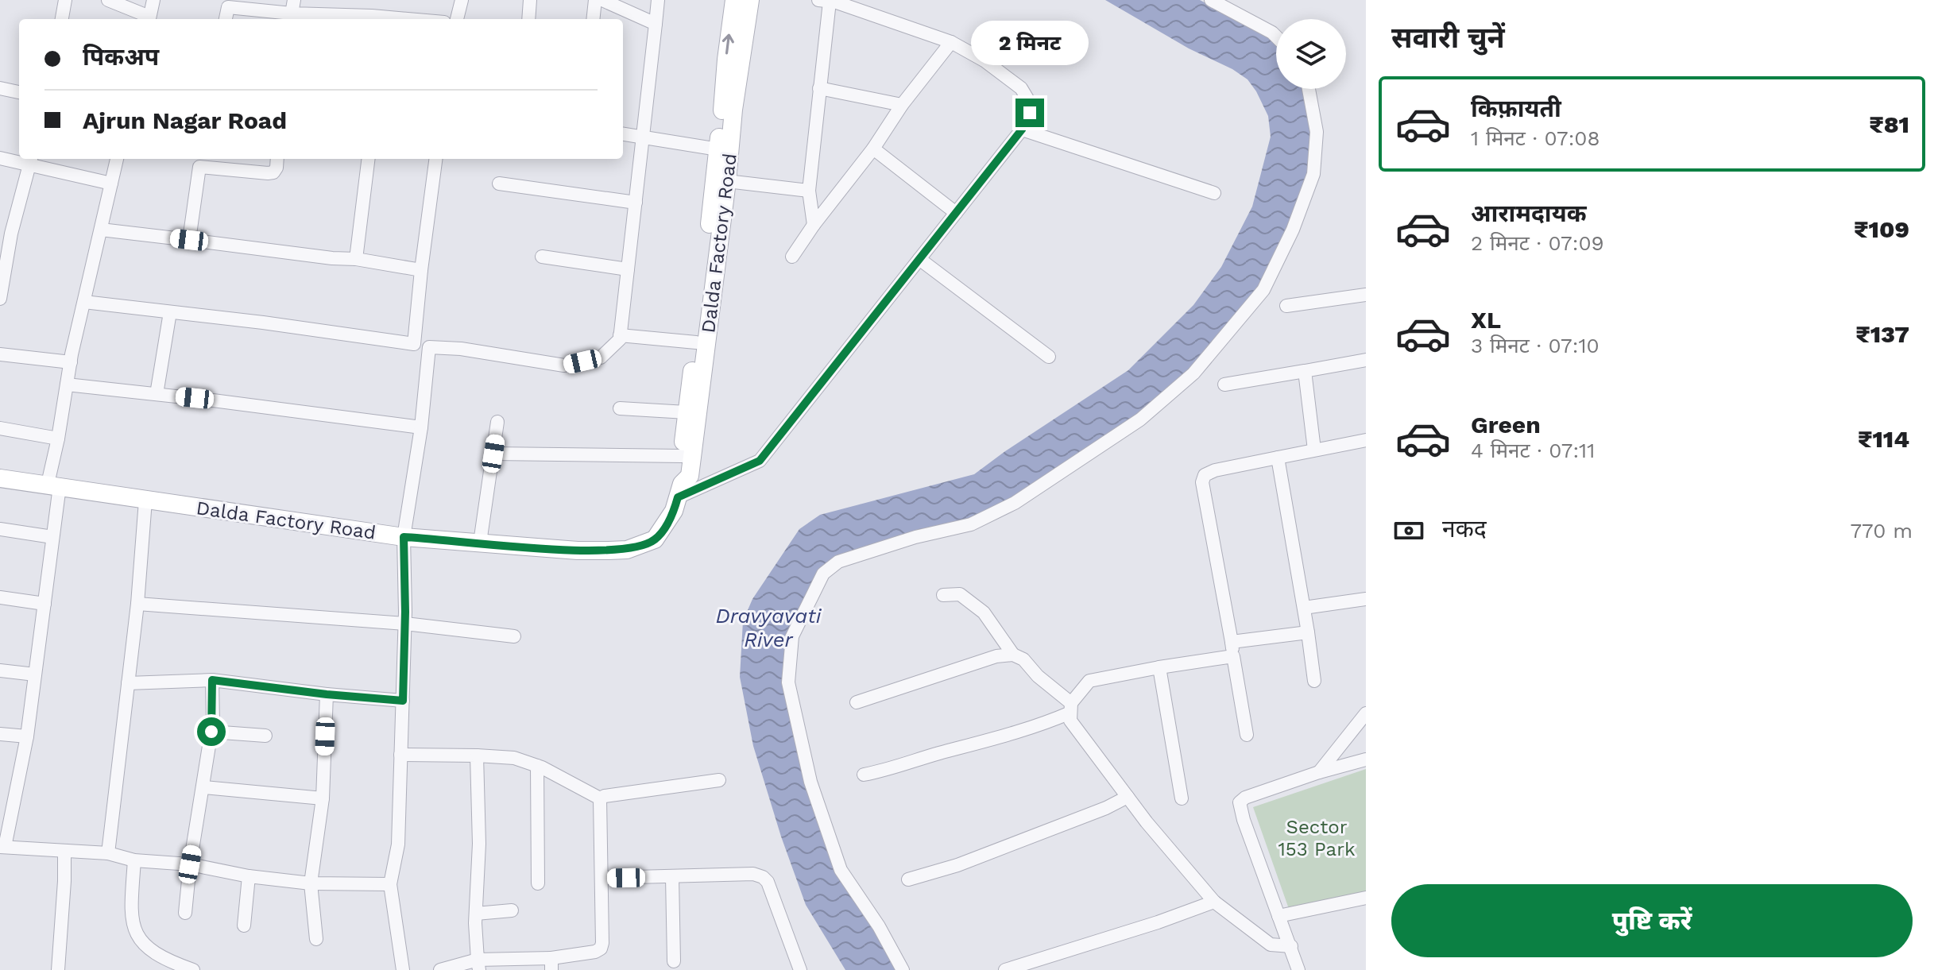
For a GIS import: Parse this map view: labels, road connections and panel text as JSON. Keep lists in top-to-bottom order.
{
  "streets": {
    "street": ["Dalda Factory Road"]
  },
  "water": ["Dravyavati River"],
  "parks": ["Sector 153 Park"],
  "page": {
    "heading": "सवारी चुनें",
    "banner": ["पिकअप", "Ajrun Nagar Road"],
    "bubble": "2 मिनट",
    "list": [
      {
        "name": "किफ़ायती",
        "note": "1 मिनट · 07:08",
        "value": "₹81"
      },
      {
        "name": "आरामदायक",
        "note": "2 मिनट · 07:09",
        "value": "₹109"
      },
      {
        "name": "XL",
        "note": "3 मिनट · 07:10",
        "value": "₹137"
      },
      {
        "name": "Green",
        "note": "4 मिनट · 07:11",
        "value": "₹114"
      }
    ],
    "pay": ["नकद", "770 m"],
    "buttons": "पुष्टि करें"
  }
}
